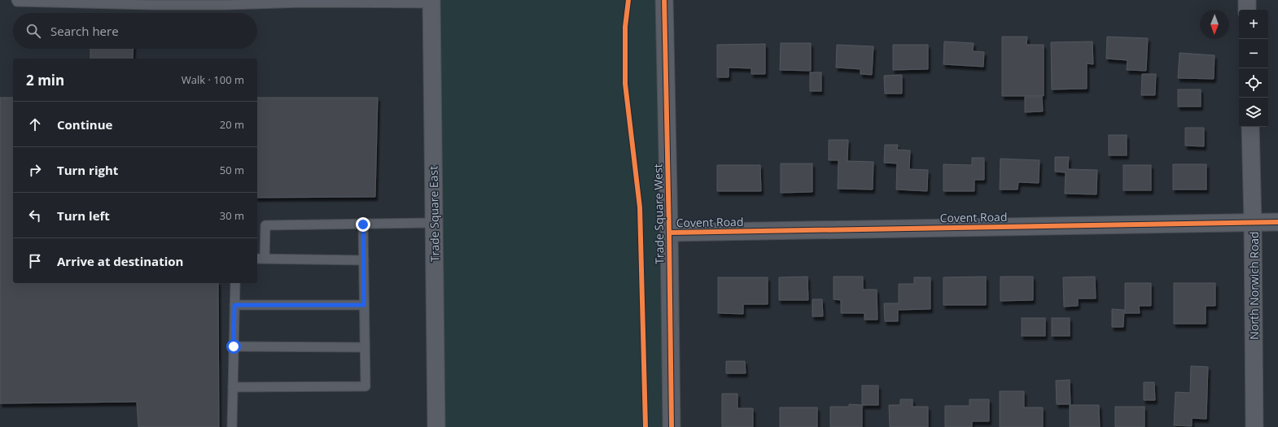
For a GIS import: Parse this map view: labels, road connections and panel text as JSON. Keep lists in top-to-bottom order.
{
  "streets": {
    "street": [
      "Trade Square East",
      "Trade Square West",
      "Covent Road",
      "North Norwich Road"
    ]
  },
  "crossings": [
    ["Trade Square West", "Covent Road"],
    ["Covent Road", "North Norwich Road"]
  ],
  "north": "bottom",
  "page": {
    "map_buttons": ["+", "−"],
    "search": "Search here",
    "heading": ["2 min", "Walk · 100 m"],
    "list": [
      ["Continue", "20 m"],
      ["Turn right", "50 m"],
      ["Turn left", "30 m"],
      "Arrive at destination"
    ]
  }
}
